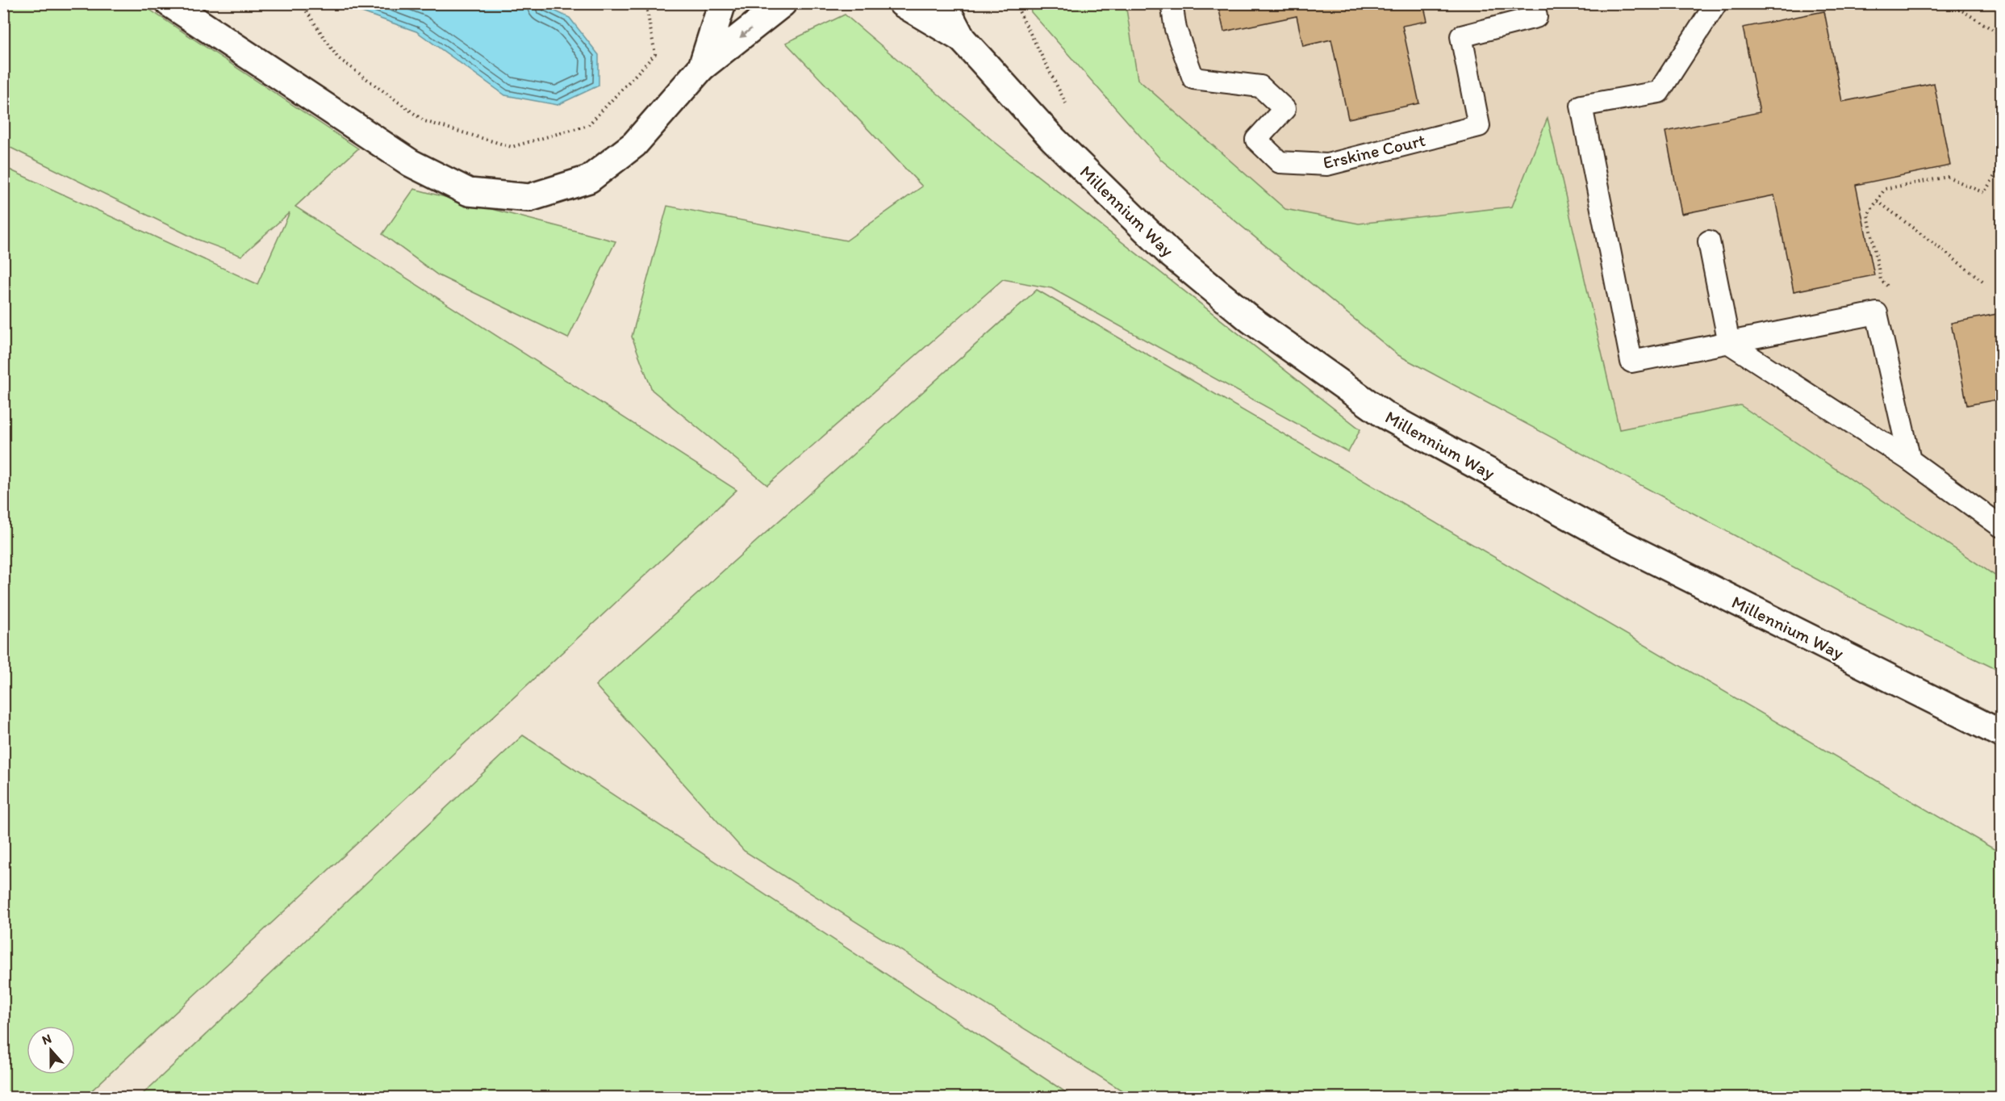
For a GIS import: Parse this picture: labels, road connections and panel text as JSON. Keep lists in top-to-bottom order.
{
  "streets": {
    "main road": ["Millennium Way"],
    "lane": ["Erskine Court"]
  },
  "north": "top"
}
